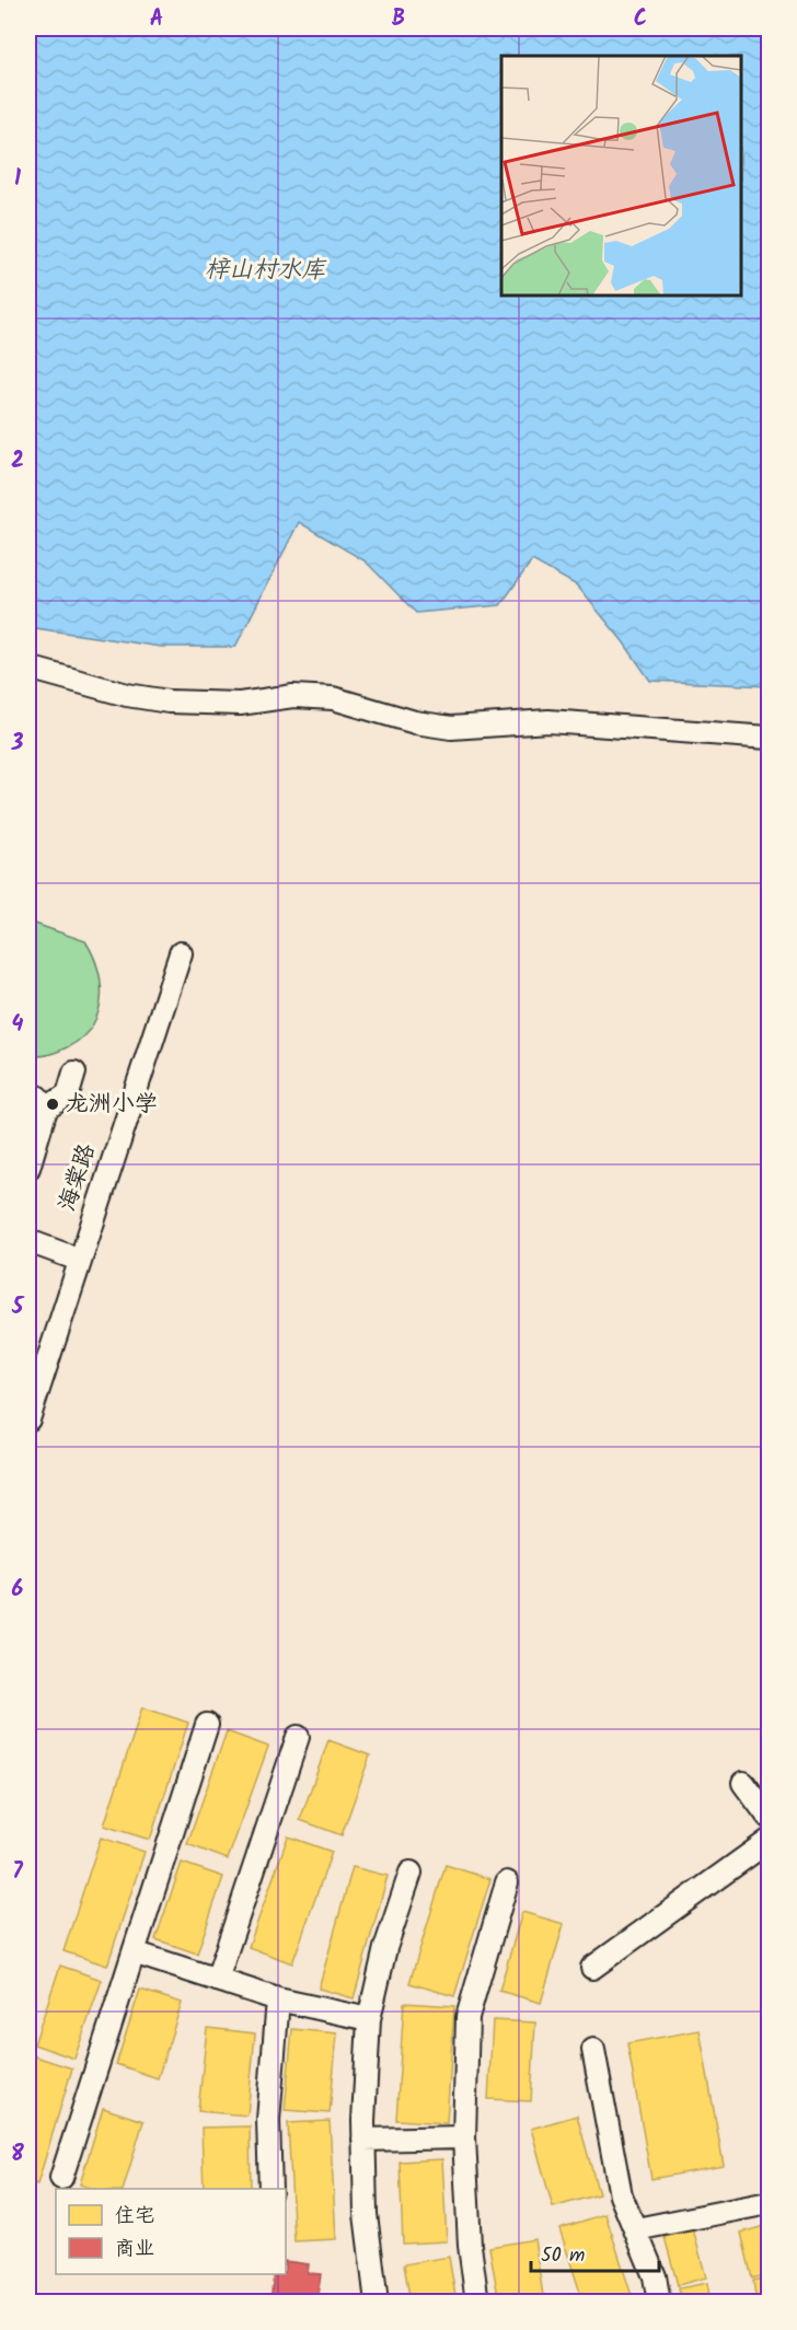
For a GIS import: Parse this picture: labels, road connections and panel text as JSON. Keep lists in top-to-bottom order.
{
  "streets": {
    "street": ["海棠路"]
  },
  "water": ["梓山村水库"],
  "places": ["龙洲小学"],
  "legend": ["住宅", "商业"],
  "scale_bar": "50 m",
  "grid": {
    "columns": ["A", "B", "C"],
    "rows": [
      "1",
      "2",
      "3",
      "4",
      "5",
      "6",
      "7",
      "8"
    ]
  }
}
